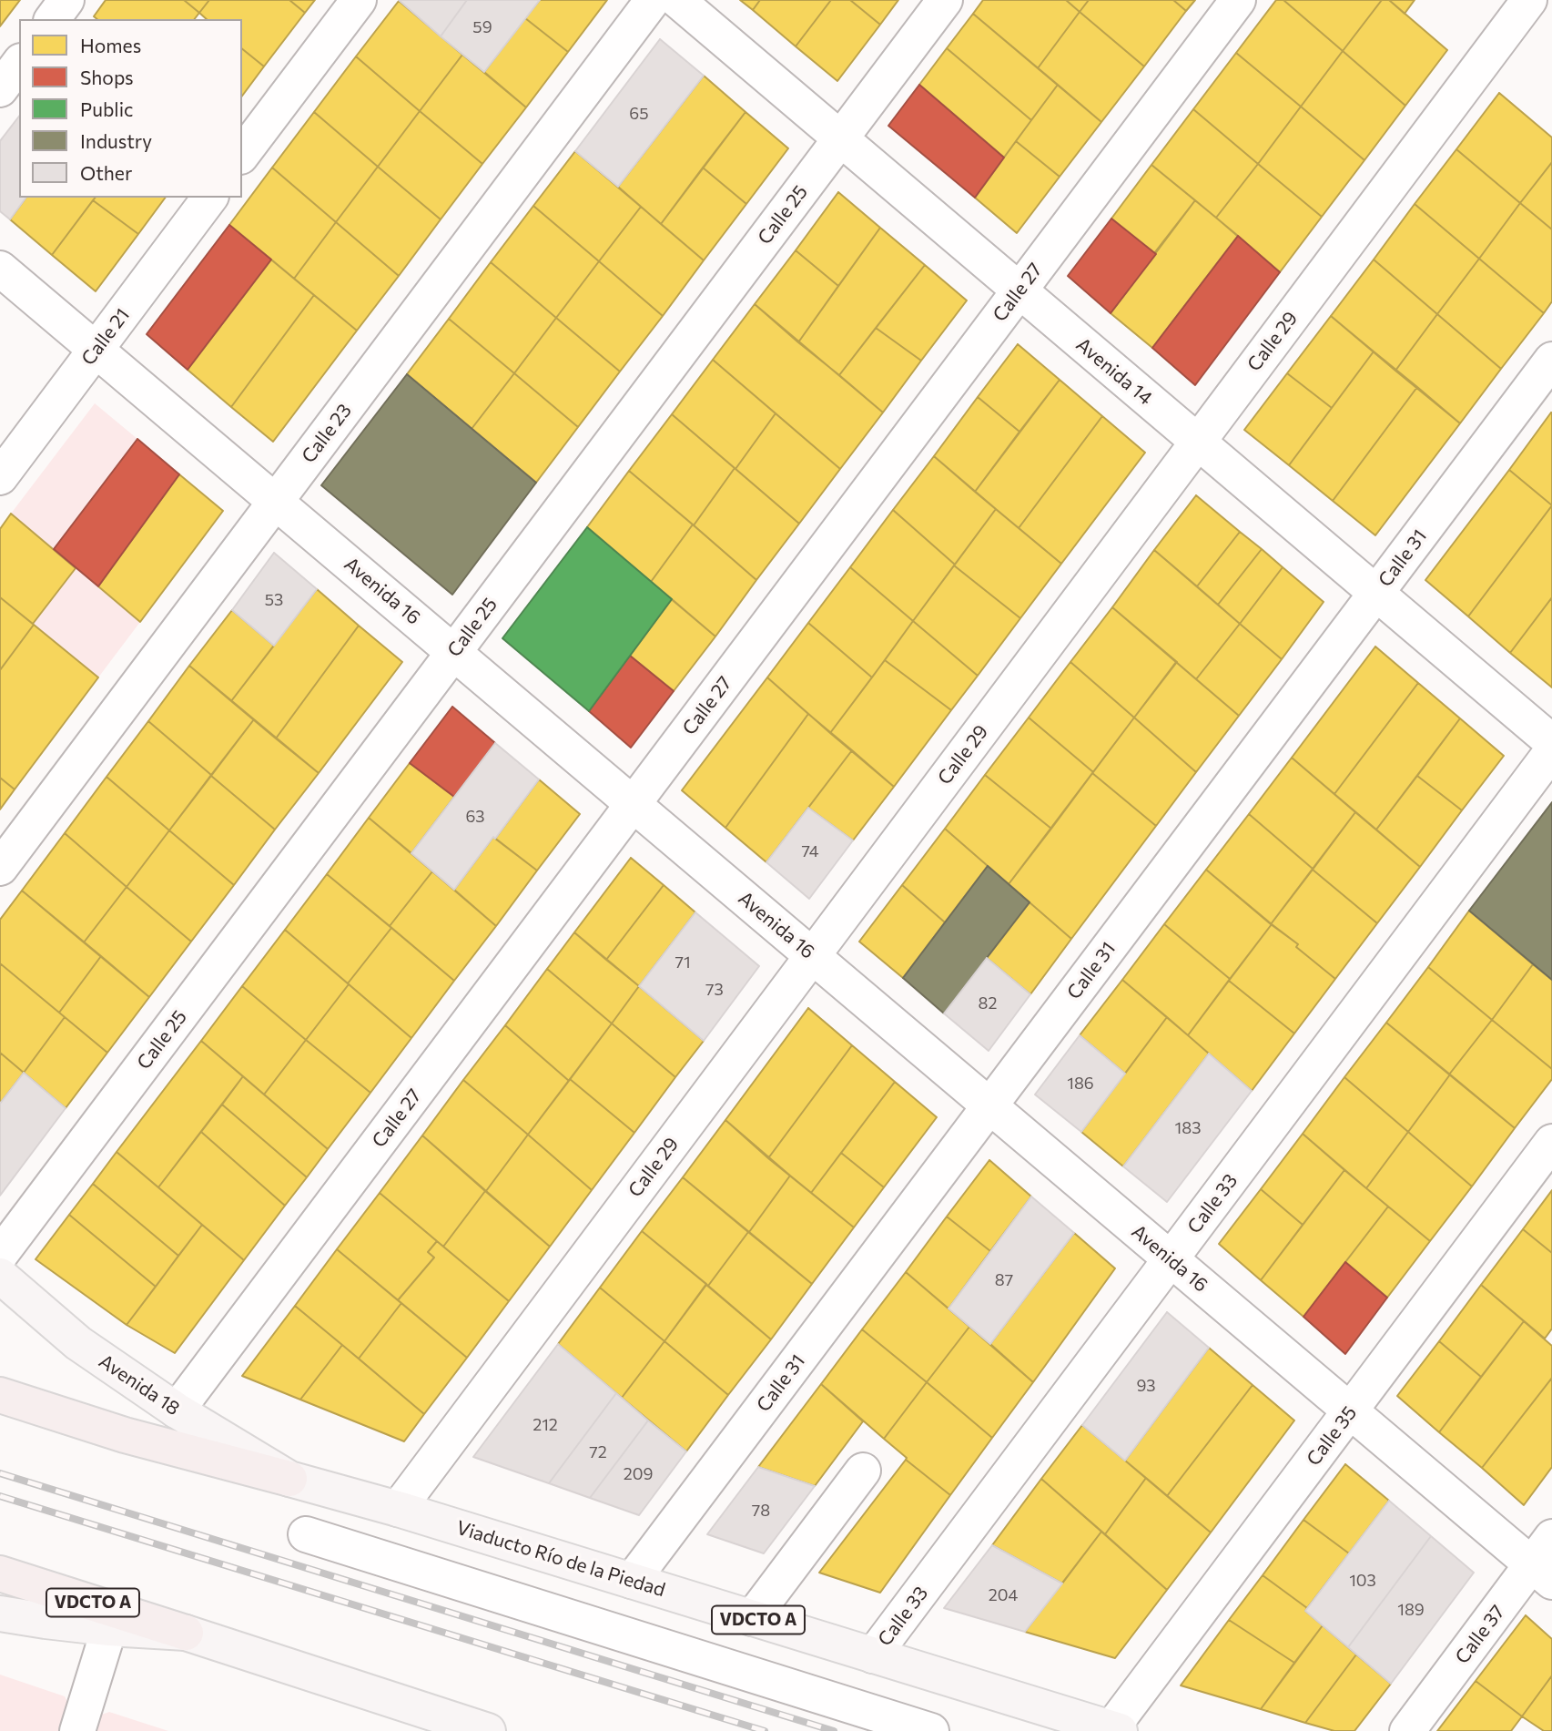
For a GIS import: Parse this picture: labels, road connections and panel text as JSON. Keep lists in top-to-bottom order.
{
  "streets": {
    "highway": ["Viaducto Río de la Piedad", "VDCTO A"],
    "main road": ["Avenida 18"],
    "street": [
      "Calle 25",
      "Calle 27",
      "Calle 21",
      "Calle 29",
      "Avenida 14",
      "Calle 23",
      "Calle 31",
      "Avenida 16",
      "Calle 33",
      "Calle 35",
      "Calle 37"
    ]
  },
  "crossings": [
    ["Calle 25", "Avenida 14"],
    ["Calle 25", "Avenida 16"],
    ["Calle 27", "Avenida 14"],
    ["Calle 27", "Avenida 16"],
    ["Calle 27", "Avenida 18"],
    ["Calle 21", "Avenida 16"],
    ["Calle 29", "Avenida 14"],
    ["Calle 29", "Avenida 16"],
    ["Calle 29", "Viaducto Río de la Piedad"],
    ["Avenida 14", "Calle 31"],
    ["Calle 23", "Avenida 16"],
    ["Calle 31", "Avenida 16"],
    ["Calle 31", "Viaducto Río de la Piedad"],
    ["Avenida 16", "Calle 33"],
    ["Avenida 16", "Calle 35"],
    ["Avenida 16", "Calle 37"],
    ["Calle 33", "Viaducto Río de la Piedad"],
    ["Avenida 18", "Viaducto Río de la Piedad"],
    ["Calle 35", "Viaducto Río de la Piedad"]
  ],
  "house_numbers": [
    "59",
    "65",
    "53",
    "63",
    "74",
    "71",
    "73",
    "82",
    "186",
    "183",
    "87",
    "93",
    "212",
    "72",
    "209",
    "78",
    "103",
    "204",
    "189"
  ],
  "legend": [
    "Homes",
    "Shops",
    "Public",
    "Industry",
    "Other"
  ]
}
